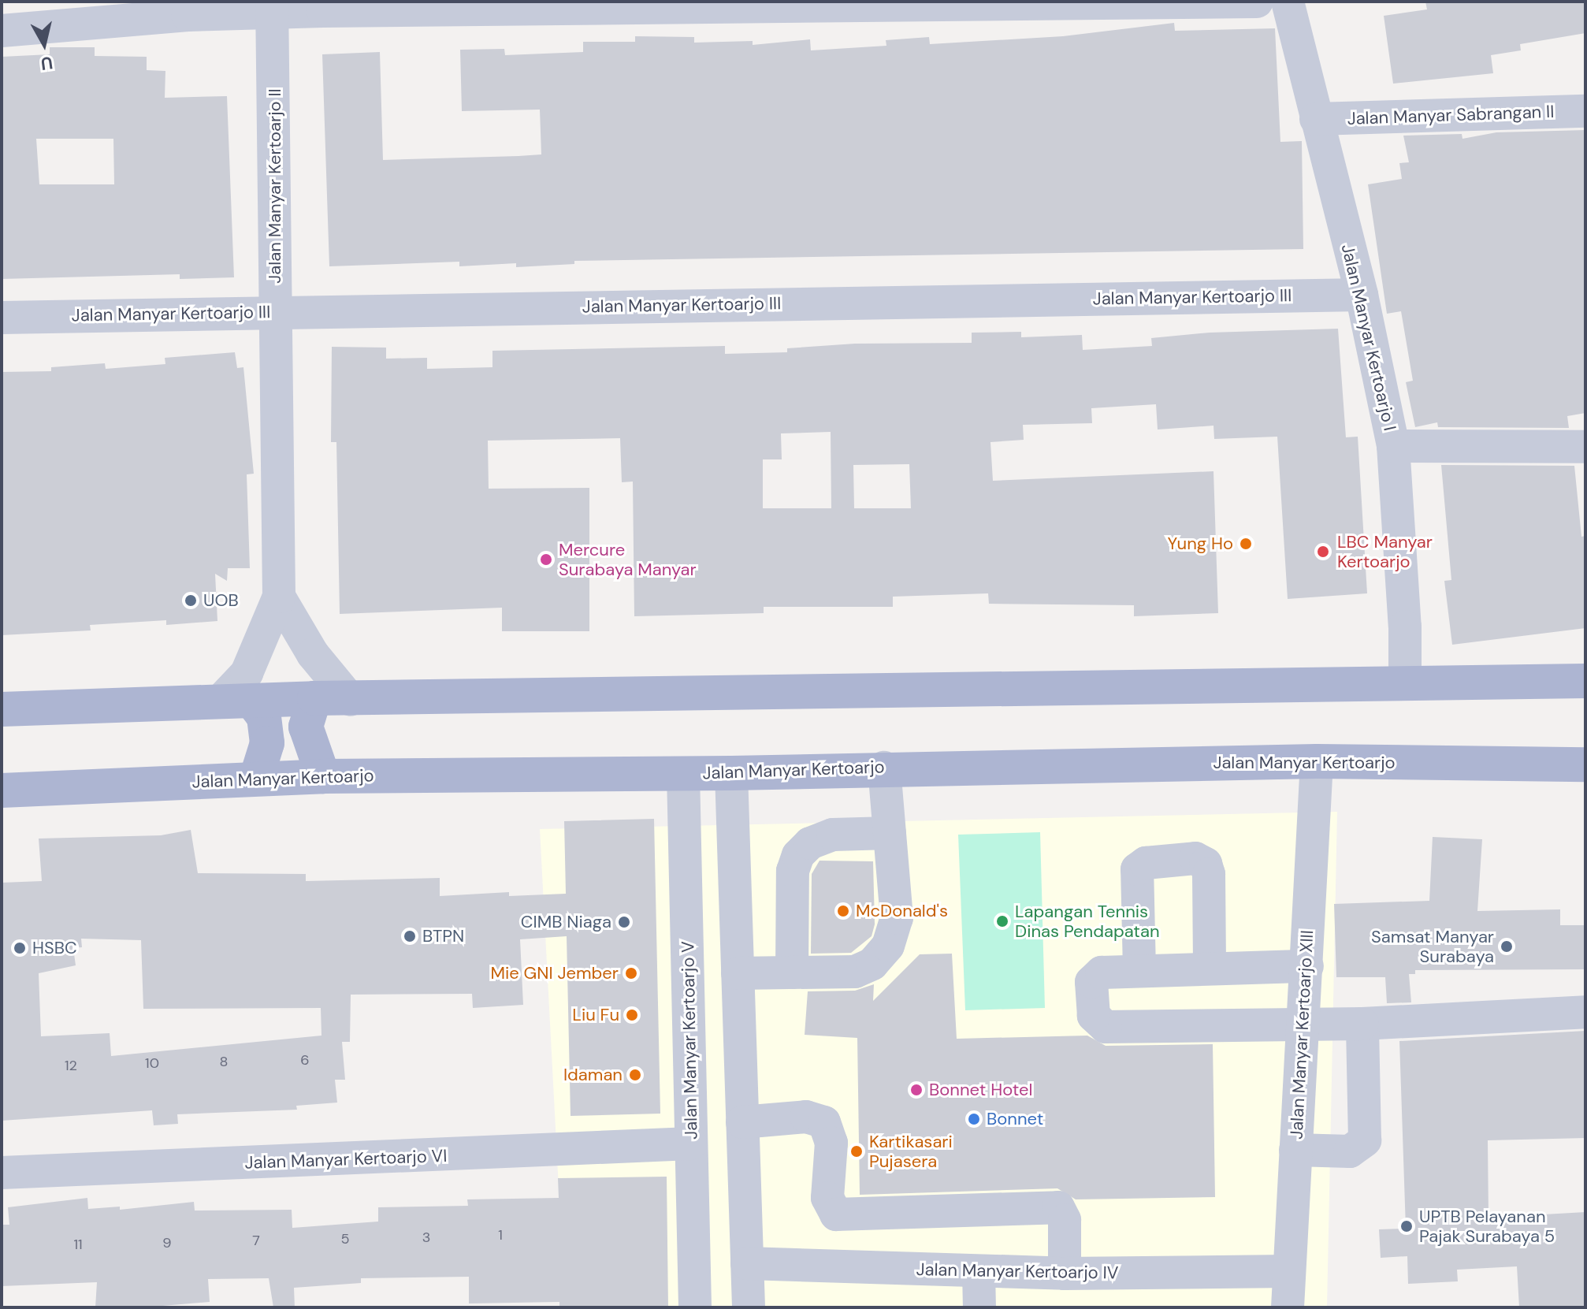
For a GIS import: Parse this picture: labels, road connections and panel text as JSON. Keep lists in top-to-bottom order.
{
  "streets": {
    "main road": ["Jalan Manyar Kertoarjo"],
    "street": [
      "Jalan Manyar Sabrangan II",
      "Jalan Manyar Kertoarjo II",
      "Jalan Manyar Kertoarjo III",
      "Jalan Manyar Kertoarjo I",
      "Jalan Manyar Kertoarjo XIII",
      "Jalan Manyar Kertoarjo V",
      "Jalan Manyar Kertoarjo VI",
      "Jalan Manyar Kertoarjo IV"
    ]
  },
  "crossings": [
    ["Jalan Manyar Sabrangan II", "Jalan Manyar Kertoarjo I"],
    ["Jalan Manyar Kertoarjo II", "Jalan Manyar Kertoarjo III"],
    ["Jalan Manyar Kertoarjo III", "Jalan Manyar Kertoarjo I"],
    ["Jalan Manyar Kertoarjo", "Jalan Manyar Kertoarjo XIII"],
    ["Jalan Manyar Kertoarjo", "Jalan Manyar Kertoarjo V"],
    ["Jalan Manyar Kertoarjo XIII", "Jalan Manyar Kertoarjo IV"],
    ["Jalan Manyar Kertoarjo V", "Jalan Manyar Kertoarjo VI"]
  ],
  "places": [
    "Yung Ho",
    "LBC Manyar Kertoarjo",
    "Mercure Surabaya Manyar",
    "UOB",
    "McDonald's",
    "Lapangan Tennis Dinas Pendapatan",
    "CIMB Niaga",
    "BTPN",
    "Samsat Manyar Surabaya",
    "HSBC",
    "Mie GNI Jember",
    "Liu Fu",
    "Idaman",
    "Bonnet Hotel",
    "Bonnet",
    "Kartikasari Pujasera",
    "UPTB Pelayanan Pajak Surabaya 5"
  ],
  "house_numbers": [
    "6",
    "8",
    "10",
    "12",
    "1",
    "3",
    "5",
    "7",
    "9",
    "11"
  ],
  "north": "bottom"
}
